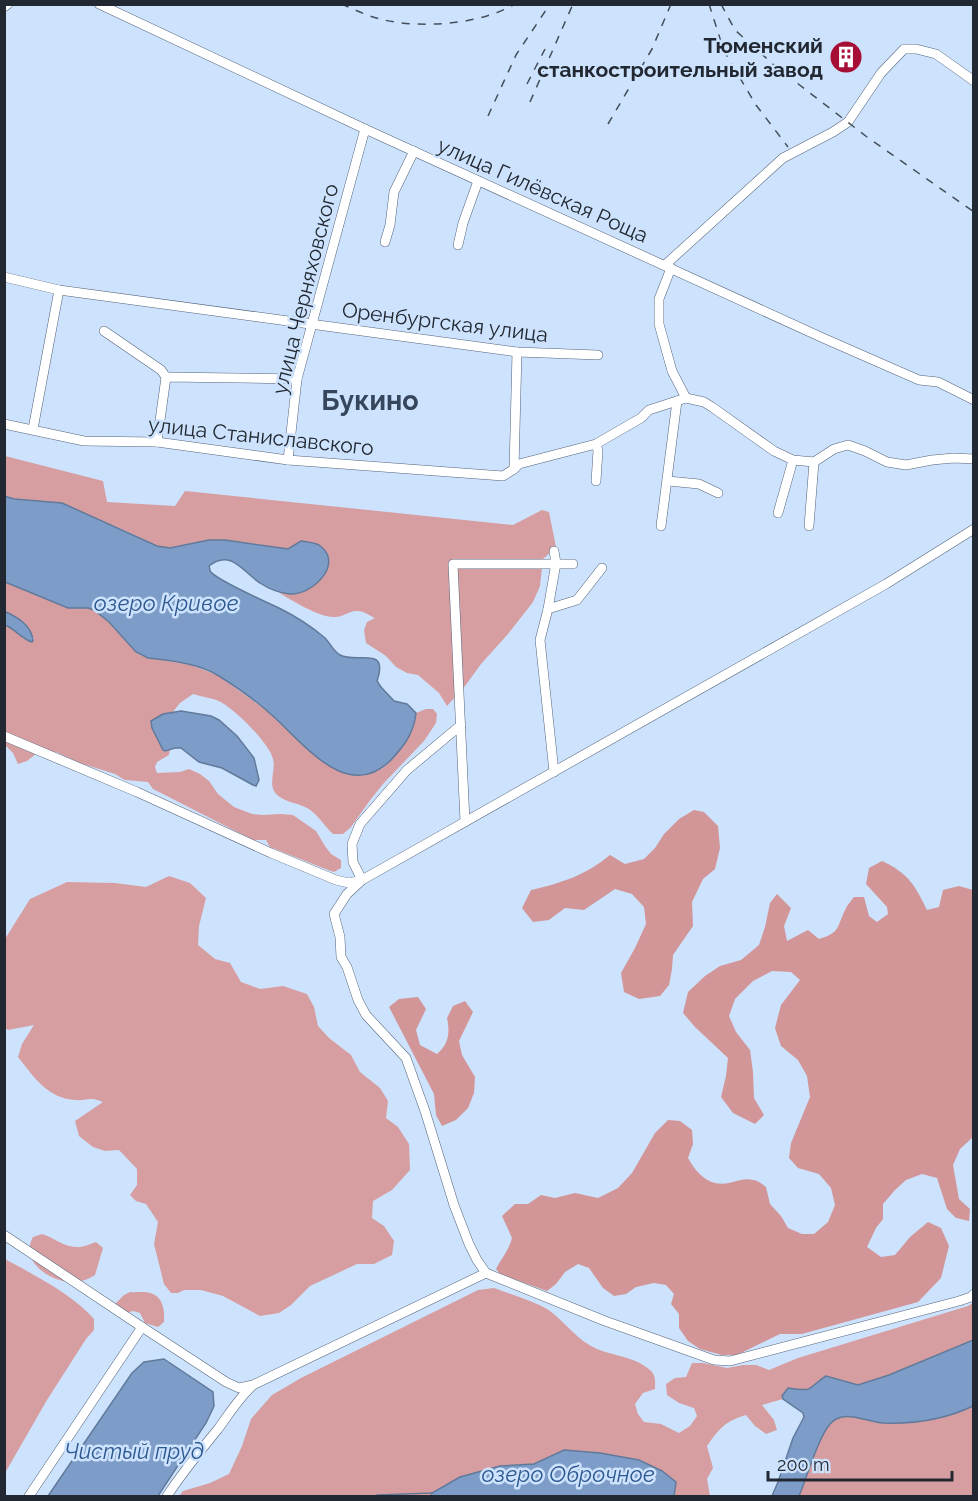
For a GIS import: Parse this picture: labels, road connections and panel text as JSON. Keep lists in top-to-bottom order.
{
  "streets": {
    "street": [
      "улица Гилёвская Роща",
      "улица Черняховского",
      "Оренбургская улица",
      "улица Станиславского"
    ]
  },
  "crossings": [
    ["улица Гилёвская Роща", "улица Черняховского"],
    ["улица Черняховского", "Оренбургская улица"],
    ["улица Черняховского", "улица Станиславского"]
  ],
  "districts": ["Букино"],
  "water": ["озеро Кривое", "Чистый пруд", "озеро Оброчное"],
  "places": {
    "building": ["Тюменский станкостроительный завод"]
  },
  "scale_bar": "200 m"
}
